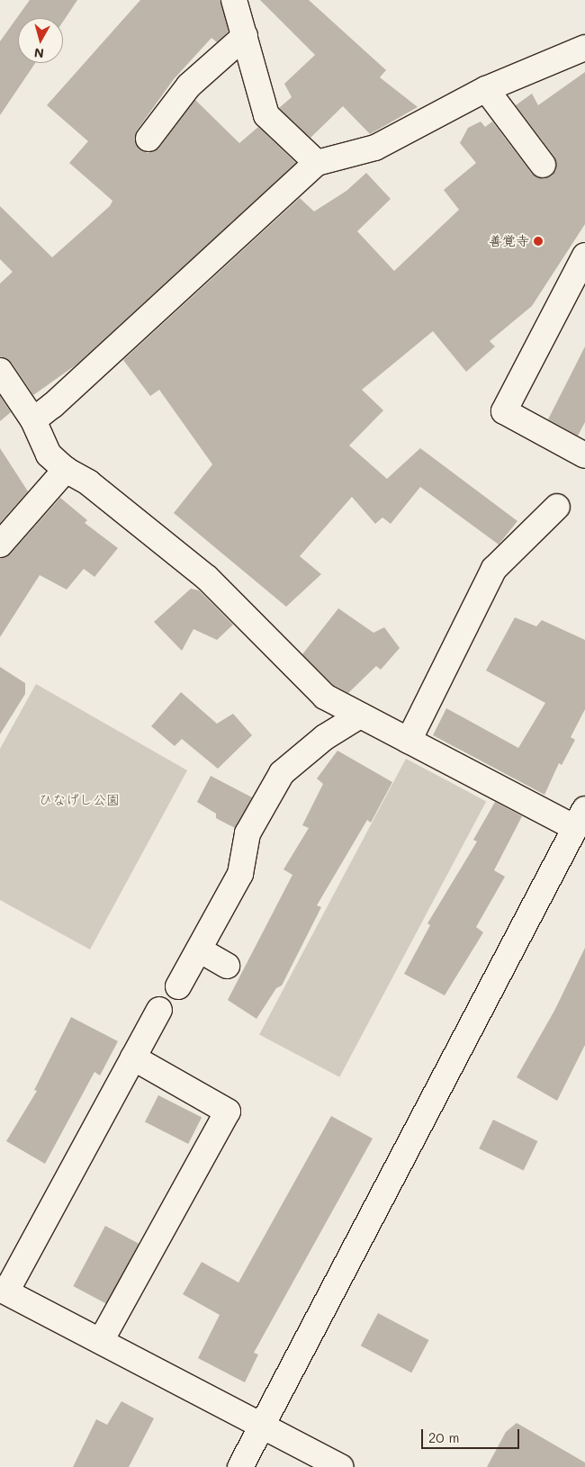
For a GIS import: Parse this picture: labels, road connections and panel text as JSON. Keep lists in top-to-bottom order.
{
  "parks": ["ひなげし公園"],
  "places": ["善覚寺"],
  "scale_bar": "20 m",
  "north": "bottom"
}
